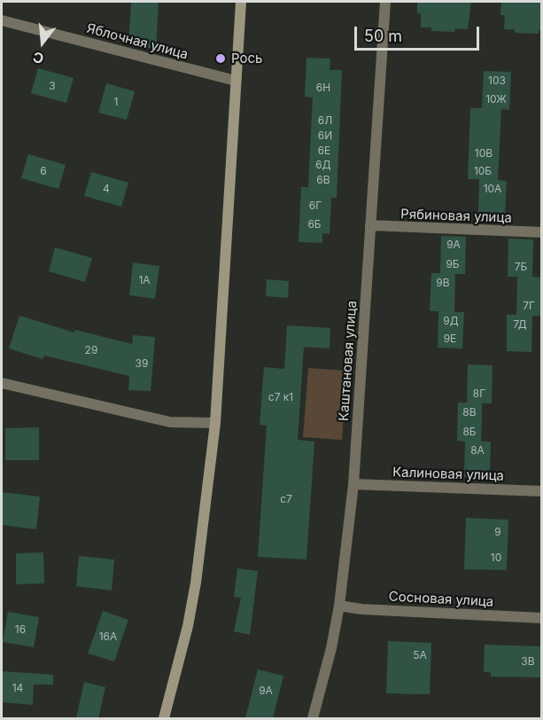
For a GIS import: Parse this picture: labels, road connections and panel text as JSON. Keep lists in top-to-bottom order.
{
  "streets": {
    "street": [
      "Яблочная улица",
      "Рябиновая улица",
      "Каштановая улица",
      "Калиновая улица",
      "Сосновая улица"
    ]
  },
  "crossings": [
    ["Рябиновая улица", "Каштановая улица"],
    ["Каштановая улица", "Калиновая улица"],
    ["Каштановая улица", "Сосновая улица"]
  ],
  "places": ["Рось"],
  "house_numbers": [
    "10З",
    "3",
    "6Н",
    "10Ж",
    "1",
    "6Л",
    "6И",
    "6Е",
    "10В",
    "6Д",
    "6",
    "10Б",
    "6В",
    "4",
    "10А",
    "6Г",
    "6Б",
    "9А",
    "9Б",
    "7Б",
    "1А",
    "9В",
    "7Г",
    "9Д",
    "7Д",
    "9Е",
    "29",
    "39",
    "8Г",
    "с7 к1",
    "8В",
    "8Б",
    "8А",
    "с7",
    "9",
    "10",
    "16",
    "16А",
    "5А",
    "3В",
    "14",
    "9А"
  ],
  "scale_bar": "50 m",
  "north": "bottom"
}
